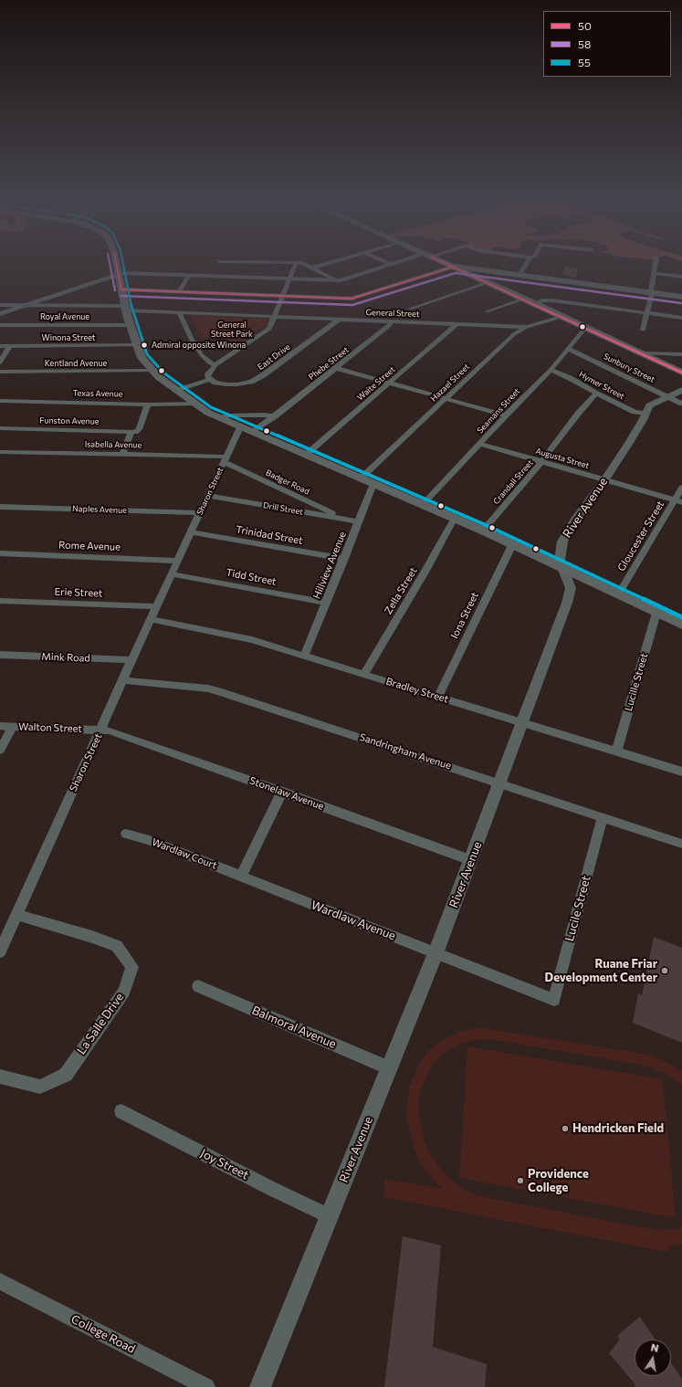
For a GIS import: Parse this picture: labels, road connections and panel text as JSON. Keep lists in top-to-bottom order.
{
  "streets": {
    "street": [
      "General Street",
      "Royal Avenue",
      "Winona Street",
      "East Drive",
      "Kentland Avenue",
      "Phebe Street",
      "Sunbury Street",
      "Hazael Street",
      "Waite Street",
      "Hymer Street",
      "Texas Avenue",
      "Seamans Street",
      "Funston Avenue",
      "Isabella Avenue",
      "Augusta Street",
      "Badger Road",
      "Crandall Street",
      "Sharon Street",
      "River Avenue",
      "Drill Street",
      "Naples Avenue",
      "Trinidad Street",
      "Gloucester Street",
      "Rome Avenue",
      "Hillview Avenue",
      "Tidd Street",
      "Zella Street",
      "Erie Street",
      "Iona Street",
      "Mink Road",
      "Lucille Street",
      "Bradley Street",
      "Walton Street",
      "Sandringham Avenue",
      "Stonelaw Avenue",
      "Wardlaw Court",
      "Lucile Street",
      "Wardlaw Avenue",
      "La Salle Drive",
      "Balmoral Avenue",
      "Joy Street",
      "College Road"
    ]
  },
  "crossings": [
    ["General Street", "East Drive"],
    ["General Street", "Phebe Street"],
    ["General Street", "Hazael Street"],
    ["General Street", "Waite Street"],
    ["Sunbury Street", "Seamans Street"],
    ["Sunbury Street", "River Avenue"],
    ["Hymer Street", "Seamans Street"],
    ["Hymer Street", "Crandall Street"],
    ["Hymer Street", "River Avenue"],
    ["Seamans Street", "Augusta Street"],
    ["Isabella Avenue", "Badger Road"],
    ["Isabella Avenue", "Sharon Street"],
    ["Augusta Street", "Crandall Street"],
    ["Augusta Street", "River Avenue"],
    ["Augusta Street", "Gloucester Street"],
    ["Badger Road", "Sharon Street"],
    ["Badger Road", "Drill Street"],
    ["Sharon Street", "Drill Street"],
    ["Sharon Street", "Naples Avenue"],
    ["Sharon Street", "Trinidad Street"],
    ["Sharon Street", "Rome Avenue"],
    ["Sharon Street", "Tidd Street"],
    ["Sharon Street", "Erie Street"],
    ["Sharon Street", "Mink Road"],
    ["Sharon Street", "Bradley Street"],
    ["Sharon Street", "Walton Street"],
    ["Sharon Street", "Sandringham Avenue"],
    ["Sharon Street", "Stonelaw Avenue"],
    ["Sharon Street", "La Salle Drive"],
    ["River Avenue", "Bradley Street"],
    ["River Avenue", "Sandringham Avenue"],
    ["River Avenue", "Stonelaw Avenue"],
    ["River Avenue", "Wardlaw Avenue"],
    ["River Avenue", "Balmoral Avenue"],
    ["River Avenue", "Joy Street"],
    ["Drill Street", "Hillview Avenue"],
    ["Trinidad Street", "Hillview Avenue"],
    ["Hillview Avenue", "Tidd Street"],
    ["Hillview Avenue", "Bradley Street"],
    ["Zella Street", "Bradley Street"],
    ["Iona Street", "Bradley Street"],
    ["Lucille Street", "Bradley Street"],
    ["Walton Street", "Stonelaw Avenue"],
    ["Sandringham Avenue", "Lucile Street"],
    ["Wardlaw Court", "Wardlaw Avenue"],
    ["Lucile Street", "Wardlaw Avenue"]
  ],
  "parks": ["General Street Park"],
  "places": [
    "Admiral opposite Winona",
    "Ruane Friar Development Center",
    "Hendricken Field",
    "Providence College"
  ],
  "lines": ["transit line 50", "transit line 58", "transit line 55"],
  "legend": ["50", "58", "55"],
  "north": "top"
}
